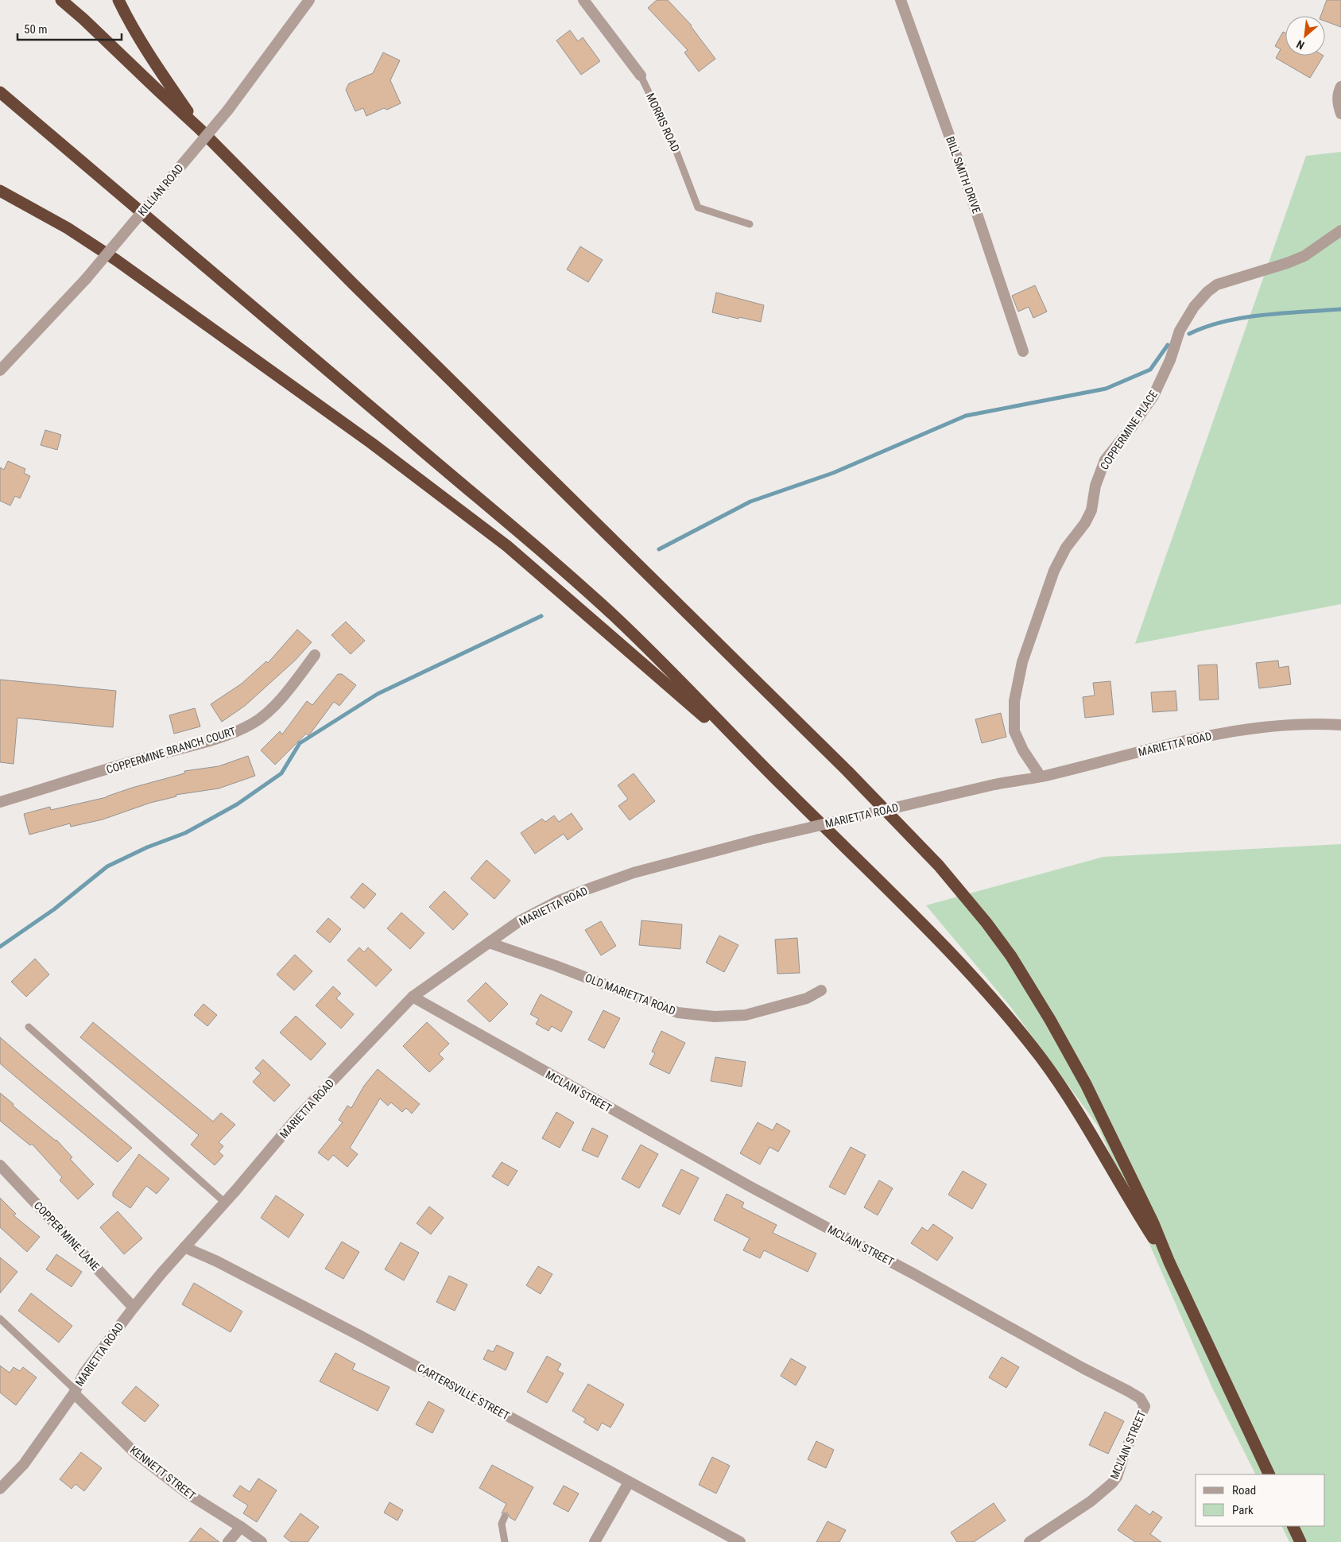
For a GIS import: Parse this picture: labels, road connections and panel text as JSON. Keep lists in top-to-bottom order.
{
  "streets": {
    "street": [
      "MORRIS ROAD",
      "BILL SMITH DRIVE",
      "KILLIAN ROAD",
      "COPPERMINE PLACE",
      "MARIETTA ROAD",
      "COPPERMINE BRANCH COURT",
      "OLD MARIETTA ROAD",
      "MCLAIN STREET",
      "COPPER MINE LANE",
      "CARTERSVILLE STREET",
      "KENNETT STREET"
    ]
  },
  "crossings": [
    ["COPPERMINE PLACE", "MARIETTA ROAD"],
    ["MARIETTA ROAD", "OLD MARIETTA ROAD"],
    ["MARIETTA ROAD", "MCLAIN STREET"],
    ["MARIETTA ROAD", "COPPER MINE LANE"],
    ["MARIETTA ROAD", "CARTERSVILLE STREET"],
    ["MARIETTA ROAD", "KENNETT STREET"]
  ],
  "legend": ["Road", "Park"],
  "scale_bar": "50 m",
  "north": "bottom left"
}
